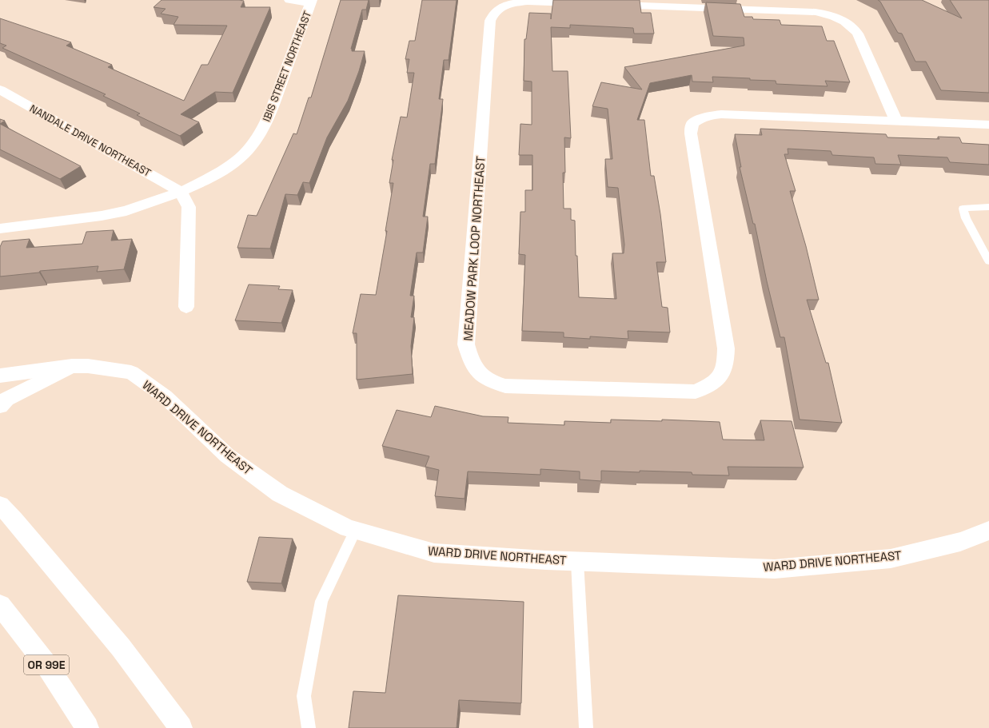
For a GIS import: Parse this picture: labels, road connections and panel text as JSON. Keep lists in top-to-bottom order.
{
  "streets": {
    "street": [
      "IBIS STREET NORTHEAST",
      "NANDALE DRIVE NORTHEAST",
      "MEADOW PARK LOOP NORTHEAST",
      "WARD DRIVE NORTHEAST",
      "OR 99E"
    ]
  },
  "crossings": [
    ["IBIS STREET NORTHEAST", "NANDALE DRIVE NORTHEAST"]
  ]
}
